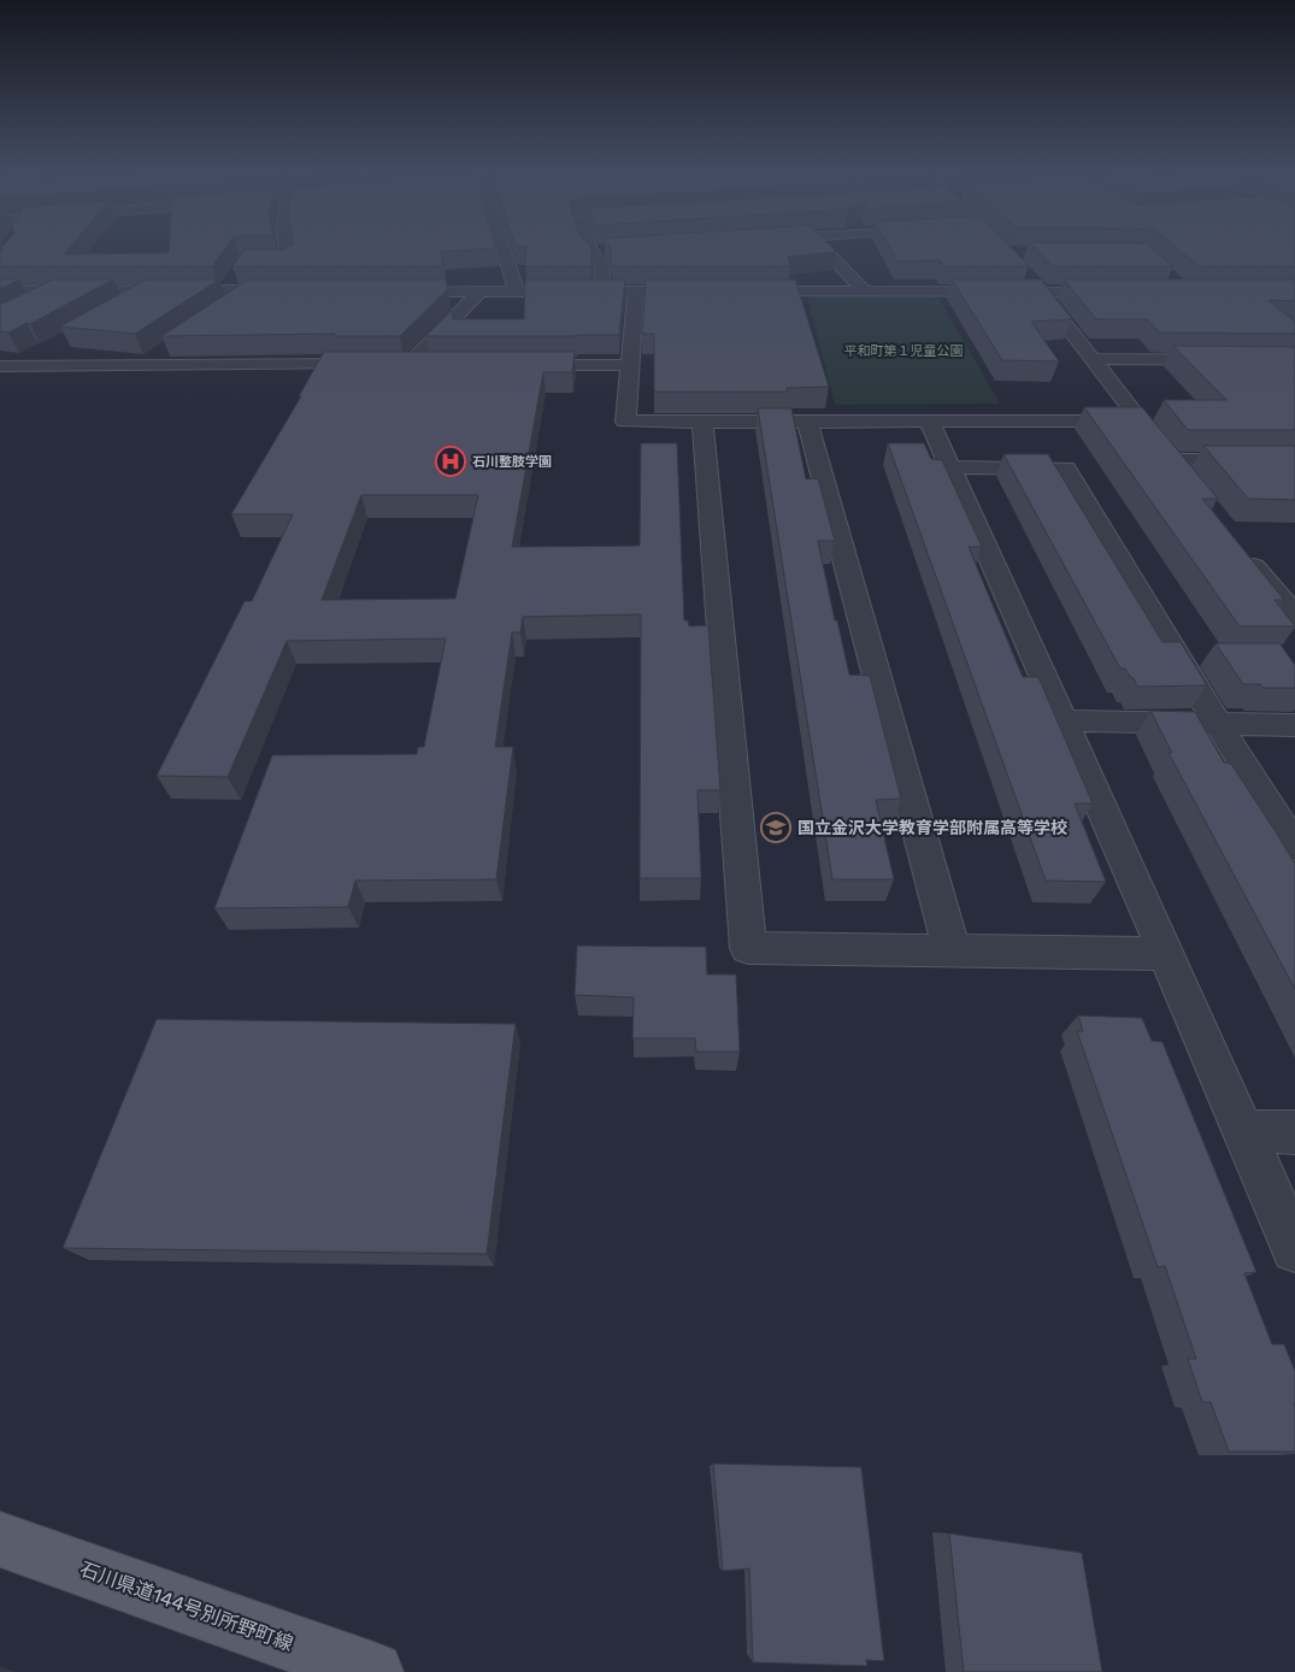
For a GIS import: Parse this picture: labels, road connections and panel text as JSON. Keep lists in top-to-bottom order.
{
  "streets": {
    "main road": ["石川県道144号別所野町線"]
  },
  "parks": ["平和町第１児童公園"],
  "places": {
    "hospital": ["石川整肢学園"],
    "school or university": ["国立金沢大学教育学部附属高等学校"]
  }
}
